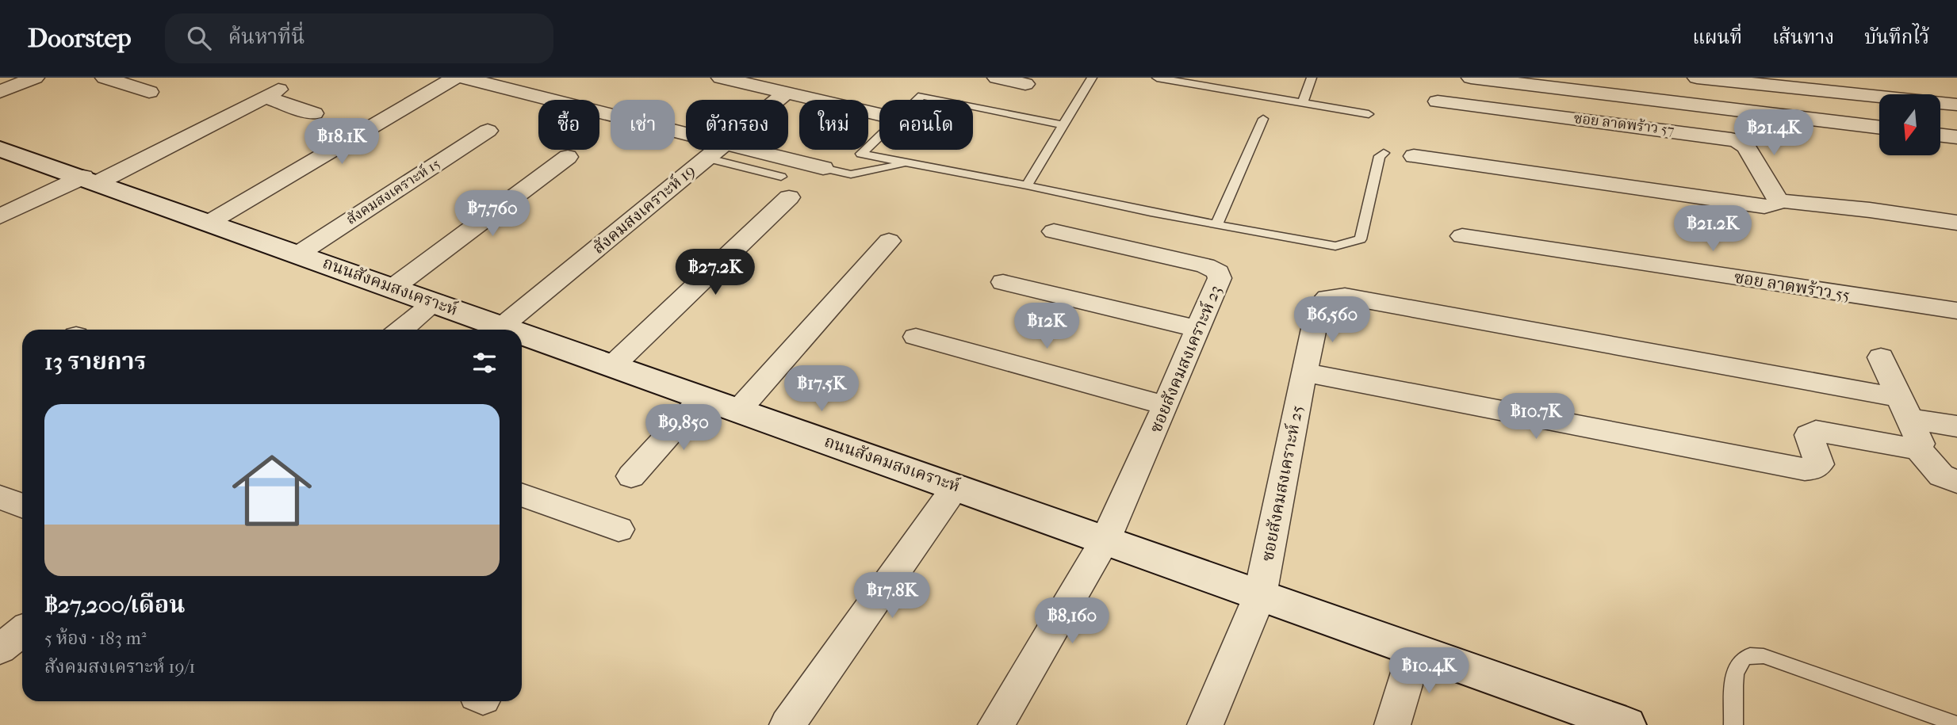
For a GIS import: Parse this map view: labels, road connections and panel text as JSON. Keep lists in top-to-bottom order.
{
  "streets": {
    "main road": ["ถนนสังคมสงเคราะห์"],
    "street": [
      "ซอย ลาดพร้าว 57",
      "สังคมสงเคราะห์ 15",
      "สังคมสงเคราะห์ 19",
      "ซอย ลาดพร้าว 55",
      "ซอยสังคมสงเคราะห์ 23",
      "ซอยสังคมสงเคราะห์ 25"
    ]
  },
  "crossings": [
    ["สังคมสงเคราะห์ 15", "ถนนสังคมสงเคราะห์"],
    ["สังคมสงเคราะห์ 19", "ถนนสังคมสงเคราะห์"],
    ["ถนนสังคมสงเคราะห์", "ซอยสังคมสงเคราะห์ 23"],
    ["ถนนสังคมสงเคราะห์", "ซอยสังคมสงเคราะห์ 25"]
  ],
  "north": "bottom",
  "page": {
    "header": "Doorstep",
    "search": "ค้นหาที่นี่",
    "nav": ["แผนที่", "เส้นทาง", "บันทึกไว้"],
    "chip": [
      "ซื้อ",
      "เช่า",
      "ตัวกรอง",
      "ใหม่",
      "คอนโด"
    ],
    "price": [
      "฿21.4K",
      "฿18.1K",
      "฿7,760",
      "฿21.2K",
      "฿27.2K",
      "฿6,560",
      "฿12K",
      "฿17.5K",
      "฿10.7K",
      "฿9,850",
      "฿17.8K",
      "฿8,160",
      "฿10.4K"
    ],
    "heading": "13 รายการ",
    "list": [
      {
        "name": "฿27,200/เดือน",
        "note": "5 ห้อง · 183 m² · สังคมสงเคราะห์ 19/1"
      }
    ]
  }
}
